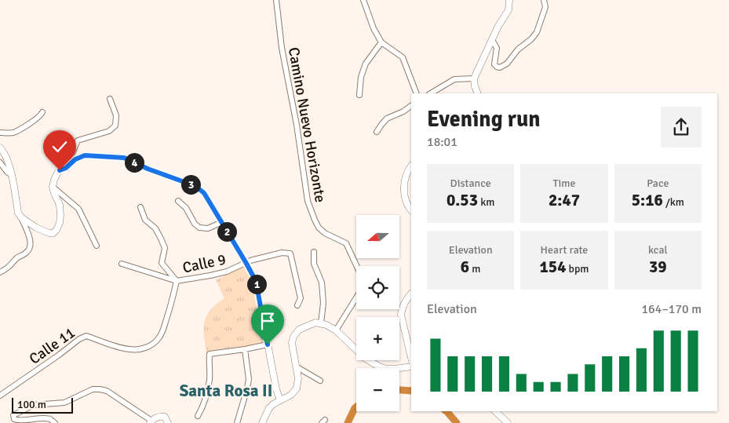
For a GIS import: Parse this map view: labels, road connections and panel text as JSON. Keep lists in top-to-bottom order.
{
  "streets": {
    "street": ["Camino Nuevo Horizonte", "Calle 9", "Calle 11"]
  },
  "crossings": [
    ["Calle 9", "Calle 11"]
  ],
  "districts": ["Santa Rosa II"],
  "scale_bar": "100 m",
  "north": "left",
  "page": {
    "heading": ["Evening run", "18:01"],
    "pins": [
      "4",
      "3",
      "2",
      "1"
    ],
    "stats": [
      ["Distance", "0.53 km"],
      ["Time", "2:47"],
      ["Pace", "5:16 /km"],
      ["Elevation", "6 m"],
      ["Heart rate", "154 bpm"],
      ["kcal", "39"]
    ],
    "map_buttons": ["+", "−"],
    "chart": ["Elevation", "164–170 m"],
    "scale": "100 m"
  }
}
